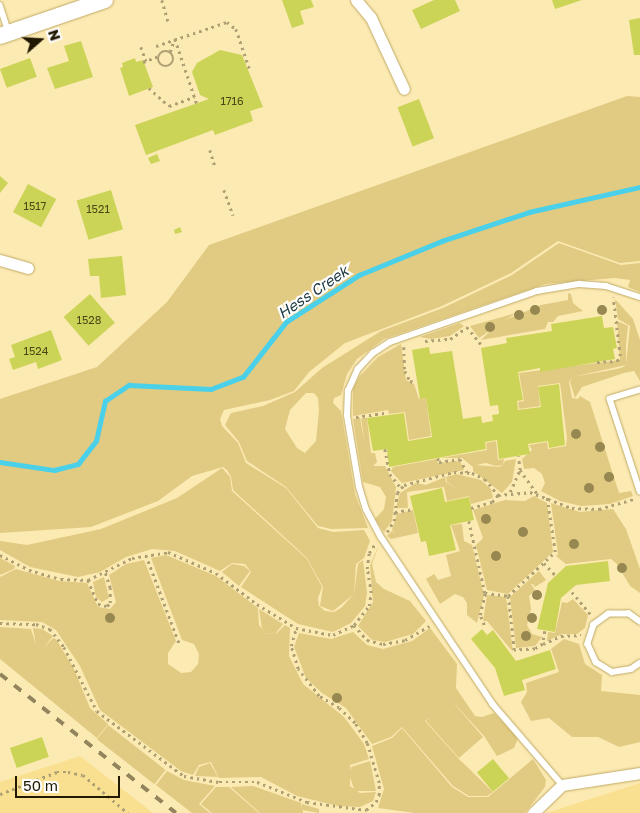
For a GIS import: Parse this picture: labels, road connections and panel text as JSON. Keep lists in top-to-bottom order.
{
  "water": ["Hess Creek"],
  "house_numbers": [
    "1716",
    "1517",
    "1521",
    "1528",
    "1524"
  ],
  "scale_bar": "50 m",
  "north": "right"
}
